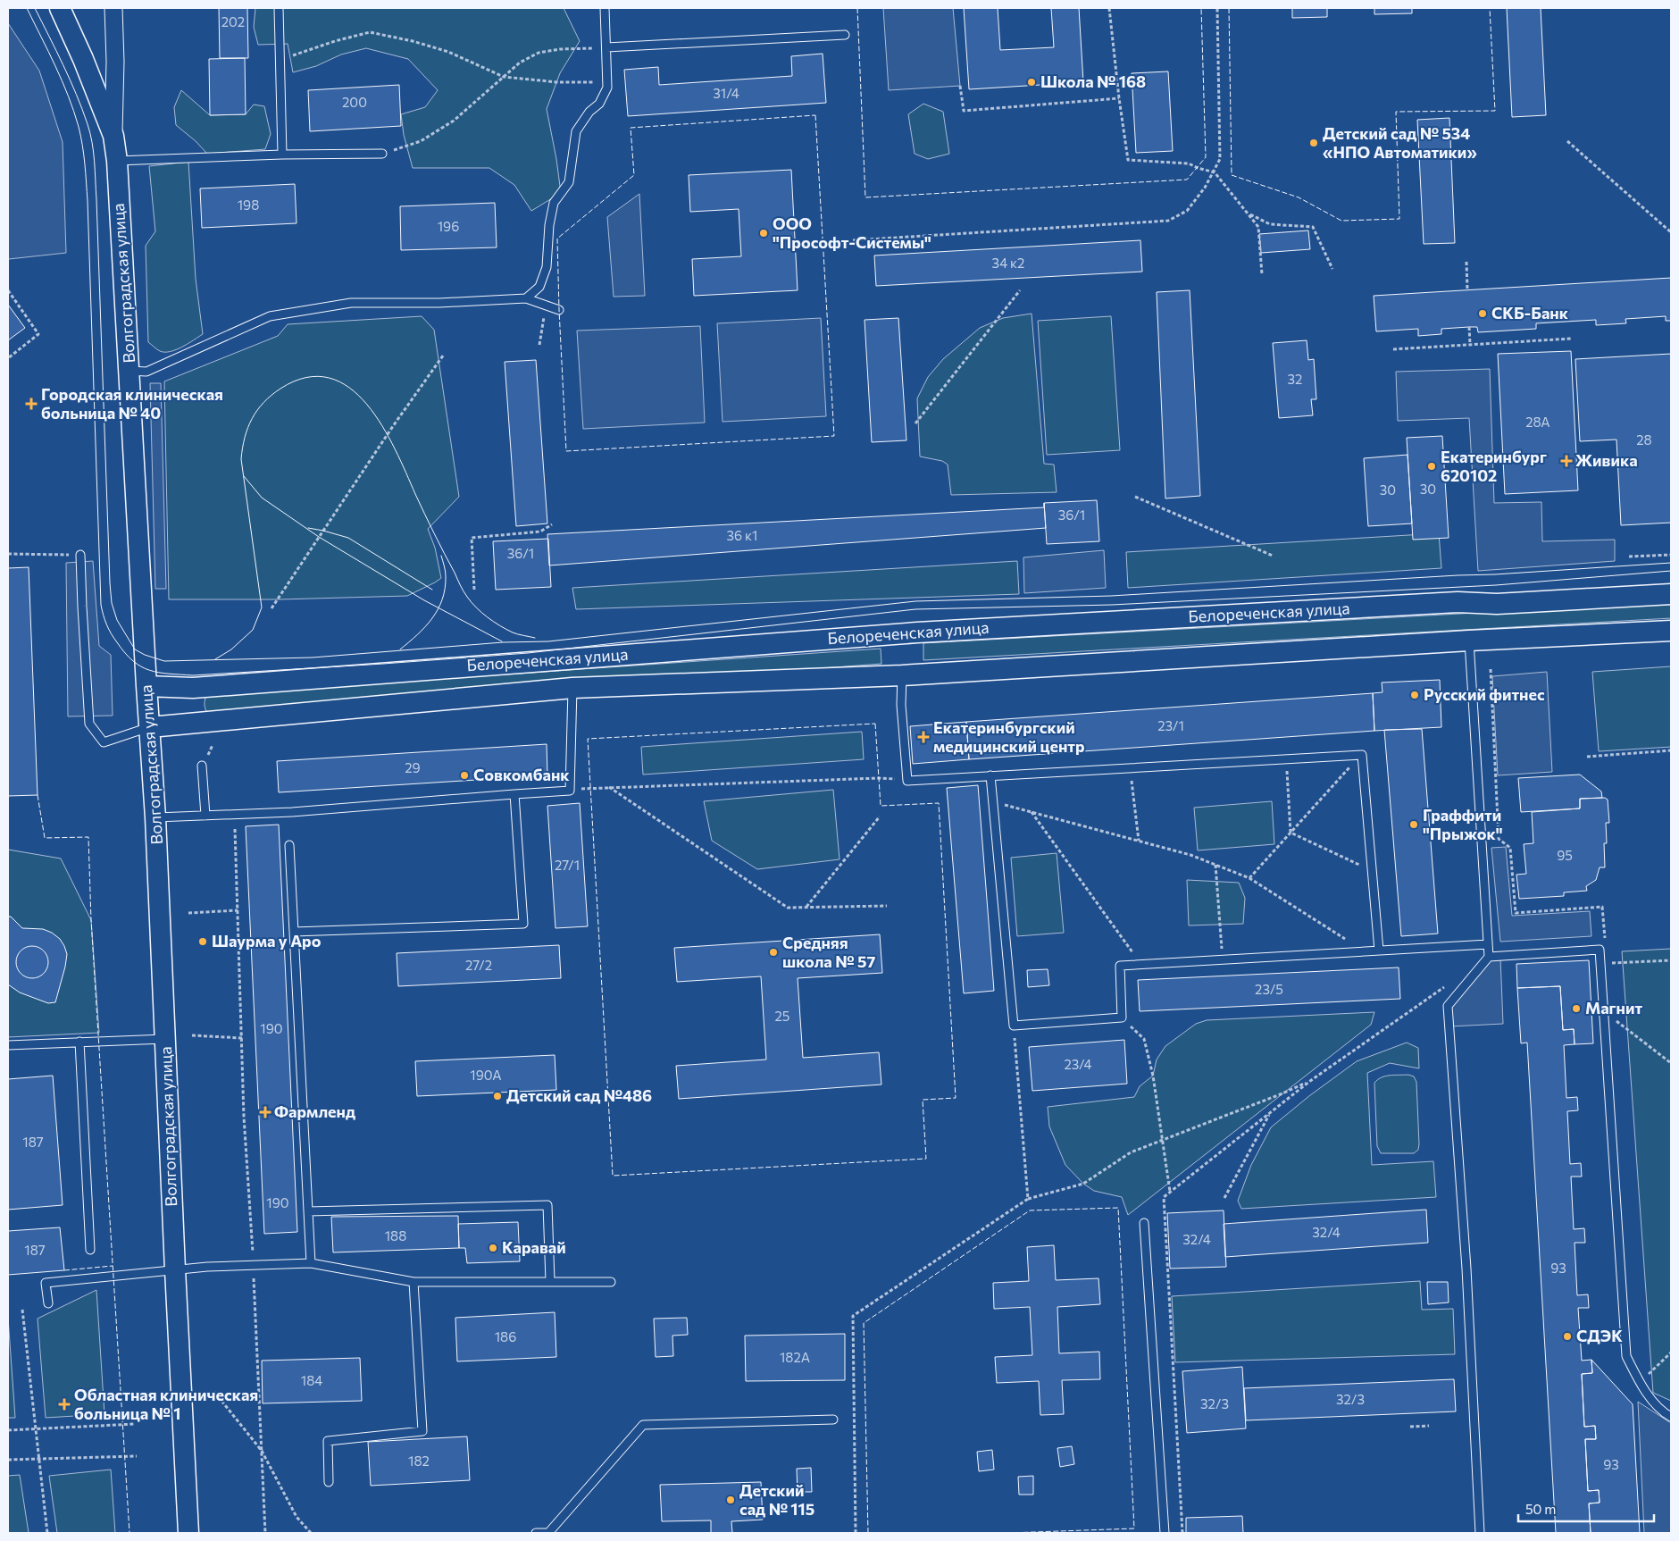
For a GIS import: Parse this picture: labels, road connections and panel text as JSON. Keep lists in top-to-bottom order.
{
  "streets": {
    "street": ["Волгоградская улица", "Белореченская улица"]
  },
  "crossings": [
    ["Волгоградская улица", "Белореченская улица"]
  ],
  "places": {
    "other": [
      "Школа № 168",
      "Детский сад № 534 «НПО Автоматики»",
      "ООО \"Прософт-Системы\"",
      "СКБ-Банк",
      "Екатеринбург 620102",
      "Русский фитнес",
      "Совкомбанк",
      "Граффити \"Прыжок\"",
      "Шаурма у Аро",
      "Средняя школа № 57",
      "Магнит",
      "Детский сад №486",
      "Каравай",
      "СДЭК",
      "Детский сад № 115"
    ],
    "health": [
      "Городская клиническая больница № 40",
      "Живика",
      "Екатеринбургский медицинский центр",
      "Фармленд",
      "Областная клиническая больница № 1"
    ]
  },
  "house_numbers": [
    "202",
    "31/4",
    "200",
    "198",
    "196",
    "34 к2",
    "32",
    "28А",
    "28",
    "30",
    "30",
    "36/1",
    "36 к1",
    "36/1",
    "23/1",
    "29",
    "95",
    "27/1",
    "27/2",
    "23/5",
    "25",
    "190",
    "23/4",
    "190А",
    "187",
    "190",
    "32/4",
    "188",
    "32/4",
    "187",
    "93",
    "186",
    "182А",
    "184",
    "32/3",
    "32/3",
    "182",
    "93"
  ],
  "scale_bar": "50 m"
}
